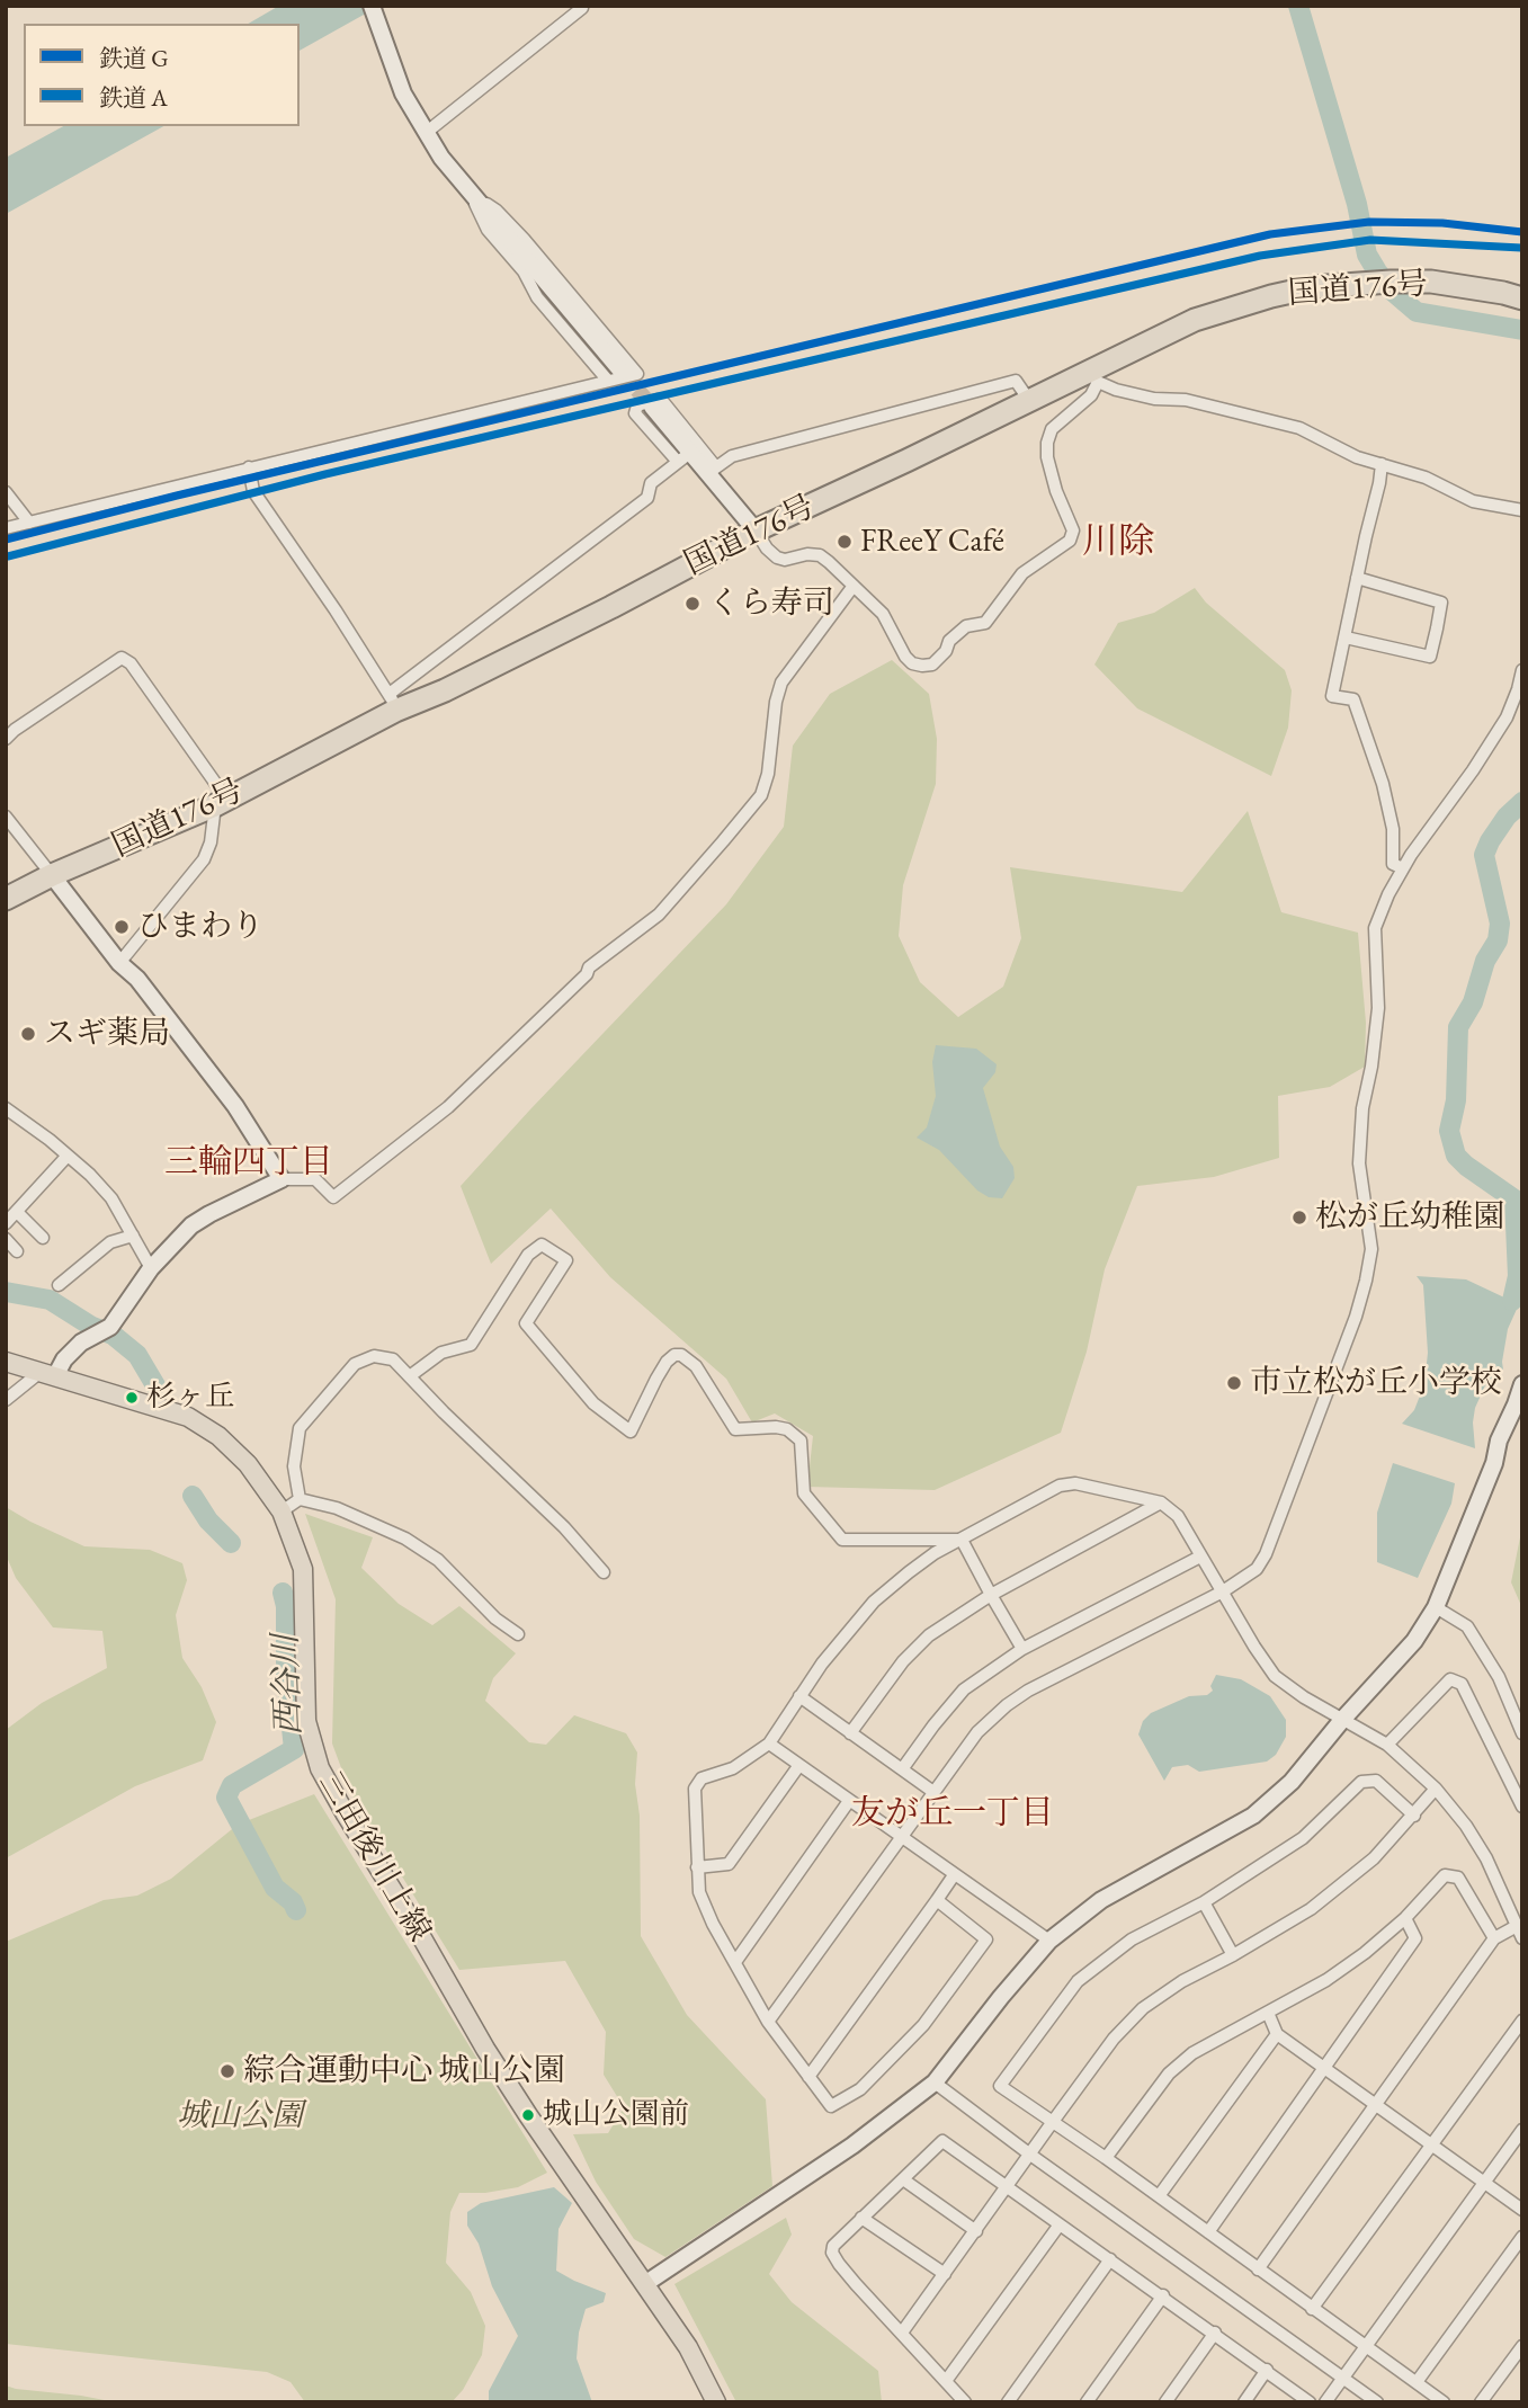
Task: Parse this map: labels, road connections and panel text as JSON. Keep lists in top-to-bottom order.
{
  "streets": {
    "highway": ["国道176号"],
    "main road": ["三田後川上線"]
  },
  "districts": ["川除", "三輪四丁目", "友が丘一丁目"],
  "water": ["西谷川"],
  "parks": ["城山公園"],
  "places": [
    "FReeY Café",
    "くら寿司",
    "ひまわり",
    "スギ薬局",
    "松が丘幼稚園",
    "市立松が丘小学校",
    "杉ヶ丘",
    "綜合運動中心 城山公園",
    "城山公園前"
  ],
  "lines": ["rail line G", "rail line A"],
  "legend": ["鉄道 G", "鉄道 A"]
}
